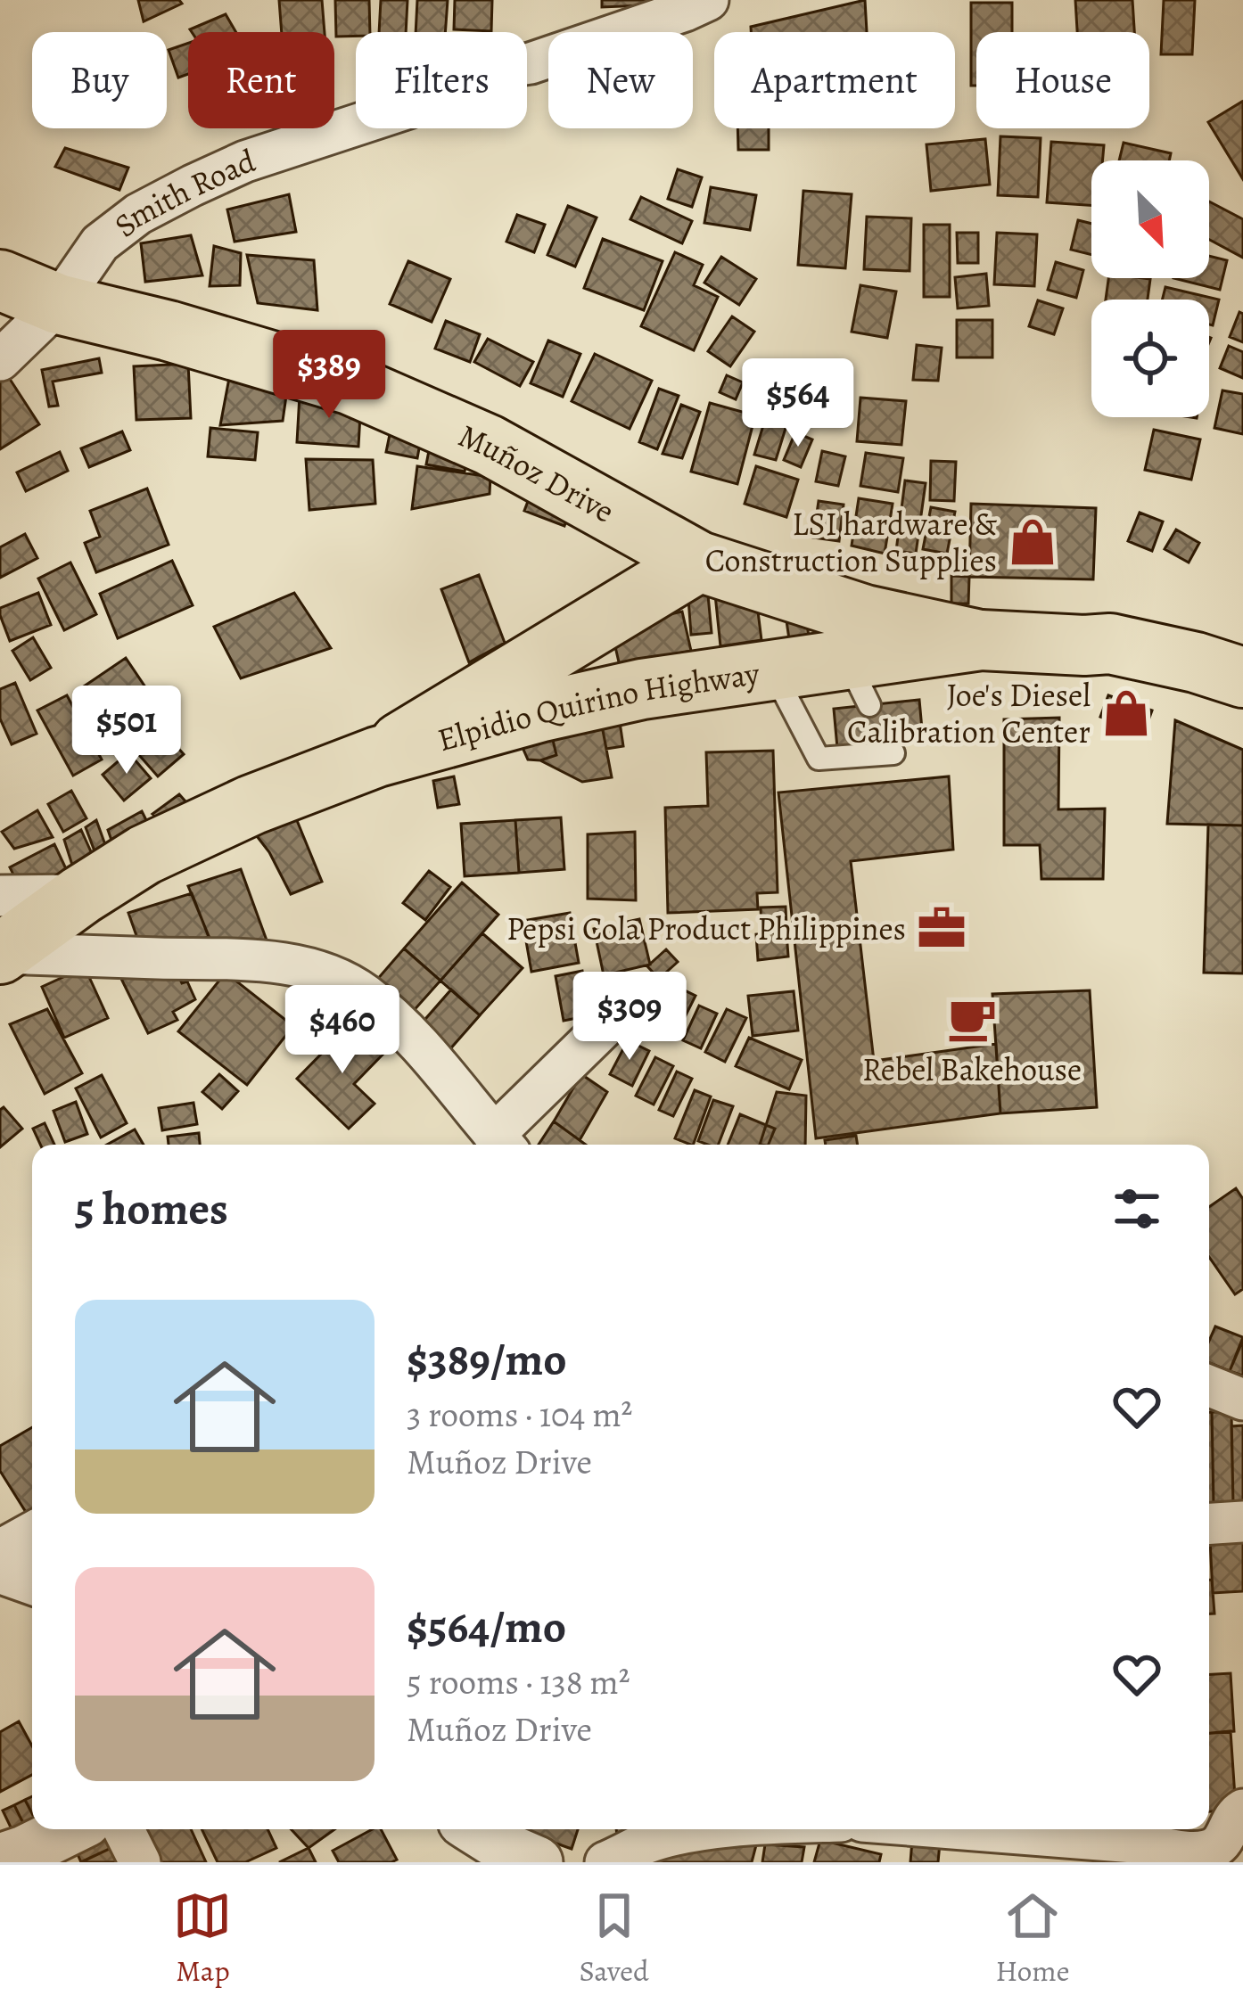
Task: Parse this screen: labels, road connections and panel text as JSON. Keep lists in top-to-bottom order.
{
  "streets": {
    "main road": ["Muñoz Drive", "Elpidio Quirino Highway"],
    "street": ["Smith Road"]
  },
  "crossings": [
    ["Smith Road", "Muñoz Drive"],
    ["Muñoz Drive", "Elpidio Quirino Highway"]
  ],
  "places": {
    "shop": ["LSI hardware & Construction Supplies", "Joe's Diesel Calibration Center"],
    "office": ["Pepsi Cola Product Philippines"],
    "cafe": ["Rebel Bakehouse"]
  },
  "north": "bottom right",
  "page": {
    "chip": [
      "Buy",
      "Rent",
      "Filters",
      "New",
      "Apartment",
      "House"
    ],
    "price": [
      "$389",
      "$564",
      "$501",
      "$309",
      "$460"
    ],
    "heading": "5 homes",
    "list": [
      {
        "name": "$389/mo",
        "note": "3 rooms · 104 m² · Muñoz Drive"
      },
      {
        "name": "$564/mo",
        "note": "5 rooms · 138 m² · Muñoz Drive"
      }
    ],
    "tabs": ["Map", "Saved", "Home"]
  }
}
